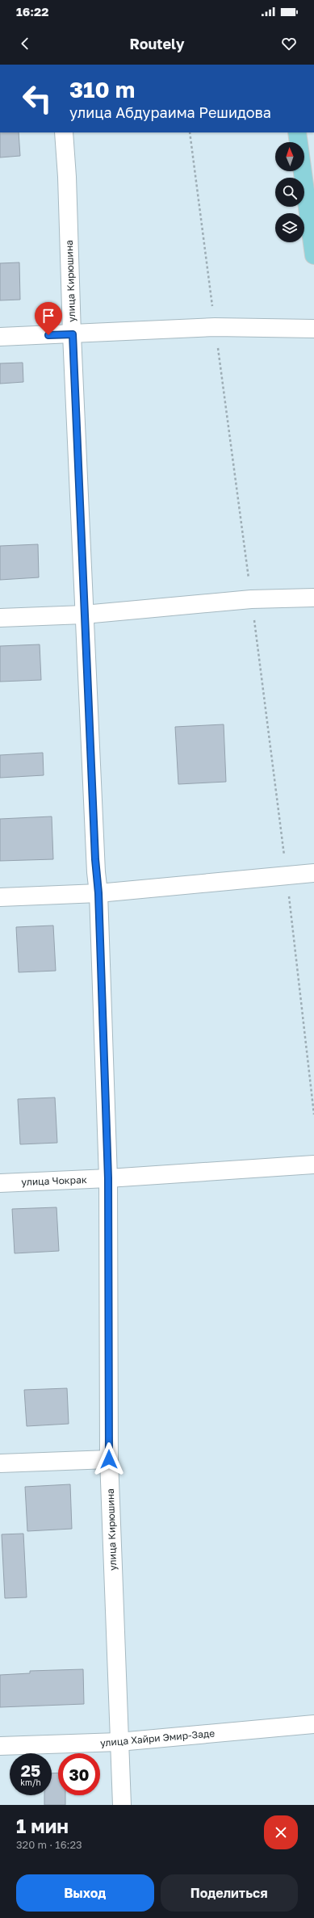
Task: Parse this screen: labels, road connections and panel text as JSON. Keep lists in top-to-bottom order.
{
  "streets": {
    "street": ["улица Кирюшина", "улица Чокрак", "улица Хайри Эмир-Заде"]
  },
  "crossings": [
    ["улица Кирюшина", "улица Чокрак"],
    ["улица Кирюшина", "улица Хайри Эмир-Заде"]
  ],
  "north": "top",
  "page": {
    "status": "16:22",
    "header": "Routely",
    "turn": ["310 m", "улица Абдураима Решидова"],
    "speed": "25 km/h",
    "limit": "30",
    "heading": ["1 мин", "320 m · 16:23"],
    "buttons": ["Выход", "Поделиться"]
  }
}
